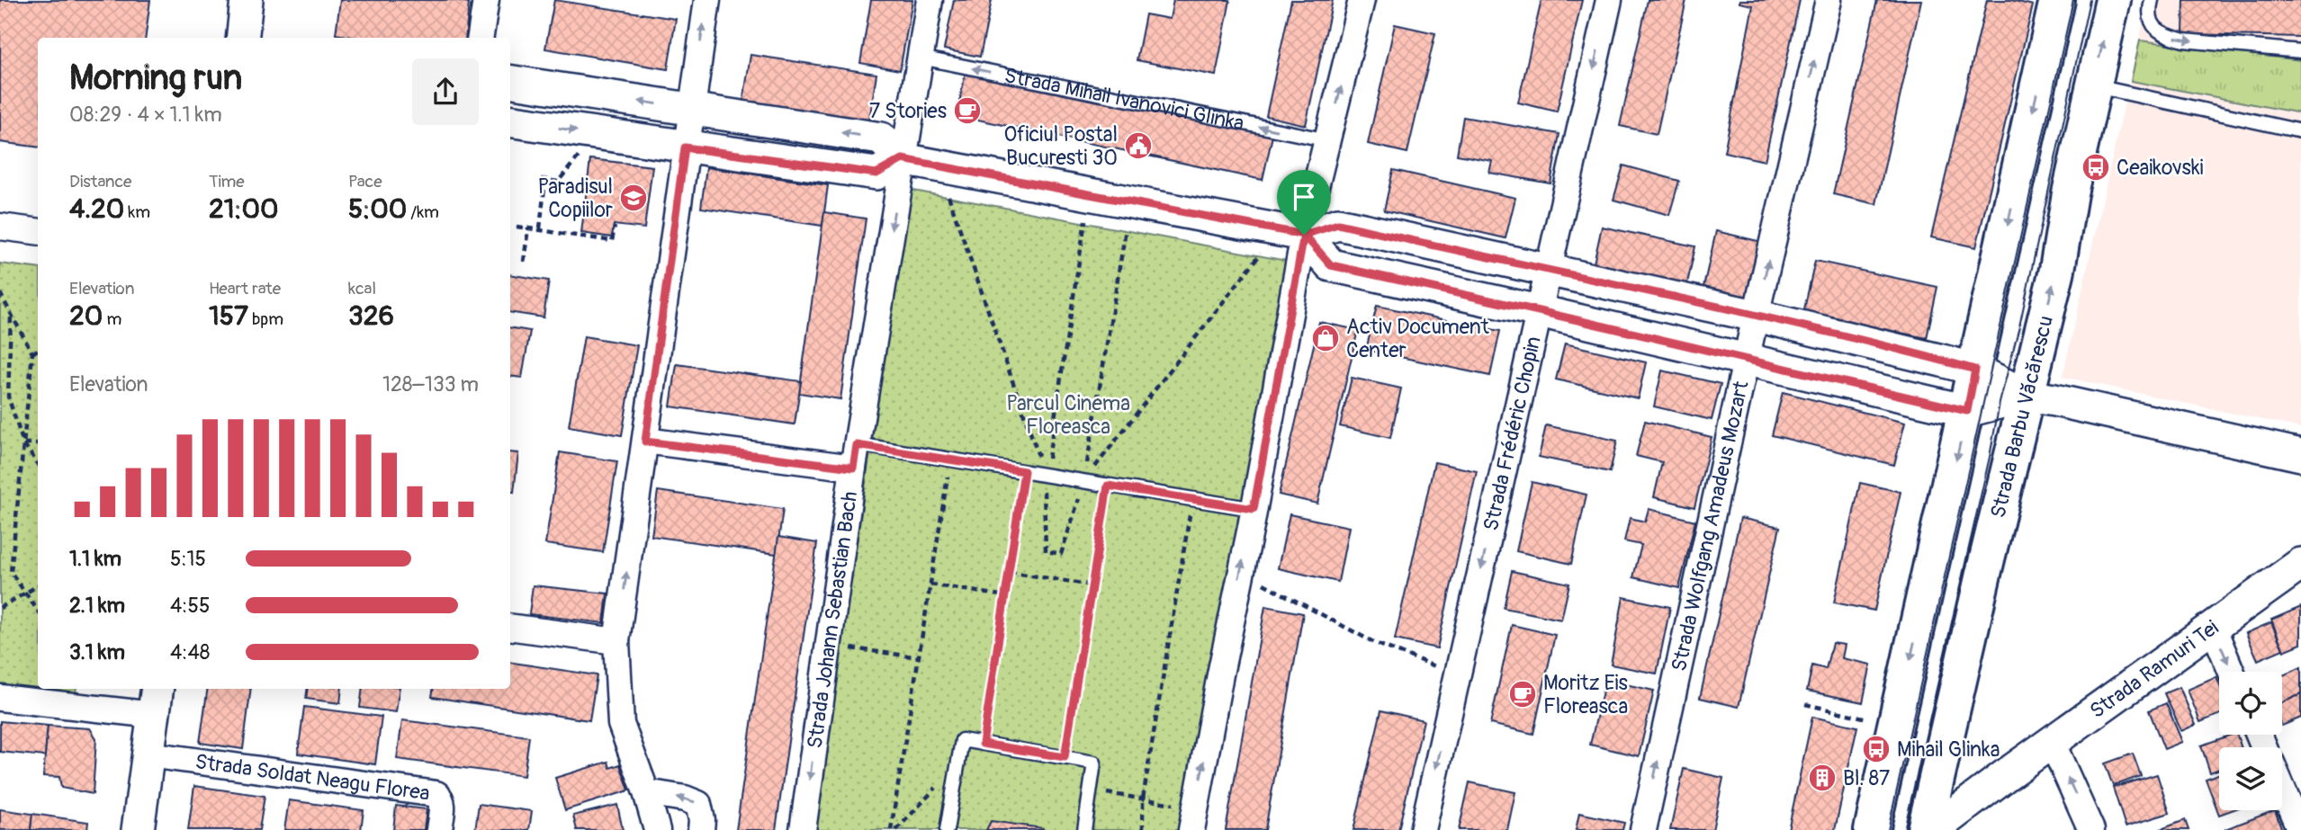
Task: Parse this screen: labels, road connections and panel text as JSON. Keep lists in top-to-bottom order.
{
  "streets": {
    "main road": ["Strada Barbu Văcărescu"],
    "street": [
      "Strada Frédéric Chopin",
      "Strada Wolfgang Amadeus Mozart",
      "Strada Johann Sebastian Bach",
      "Strada Ramuri Tei",
      "Strada Soldat Neagu Florea"
    ],
    "lane": ["Strada Mihail Ivanovici Glinka"]
  },
  "crossings": [
    ["Strada Mihail Ivanovici Glinka", "Strada Johann Sebastian Bach"],
    ["Strada Barbu Văcărescu", "Strada Ramuri Tei"]
  ],
  "one_way": ["Strada Mihail Ivanovici Glinka", "Strada Frédéric Chopin", "Strada Wolfgang Amadeus Mozart"],
  "parks": ["Parcul Cinema Floreasca"],
  "places": {
    "cafe": ["7 Stories", "Moritz Eis Floreasca"],
    "public building": ["Oficiul Postal Bucuresti 30"],
    "bus stop": ["Ceaikovski", "Mihail Glinka"],
    "school or university": ["Paradisul Copiilor"],
    "shop": ["Activ Document Center"],
    "building": ["Bl. 87"]
  },
  "page": {
    "heading": ["Morning run", "08:29 · 4 × 1.1 km"],
    "stats": [
      ["Distance", "4.20 km"],
      ["Time", "21:00"],
      ["Pace", "5:00 /km"],
      ["Elevation", "20 m"],
      ["Heart rate", "157 bpm"],
      ["kcal", "326"]
    ],
    "chart": ["Elevation", "128–133 m"],
    "list": [
      {
        "name": "1.1 km",
        "note": "5:15"
      },
      {
        "name": "2.1 km",
        "note": "4:55"
      },
      {
        "name": "3.1 km",
        "note": "4:48"
      }
    ]
  }
}
